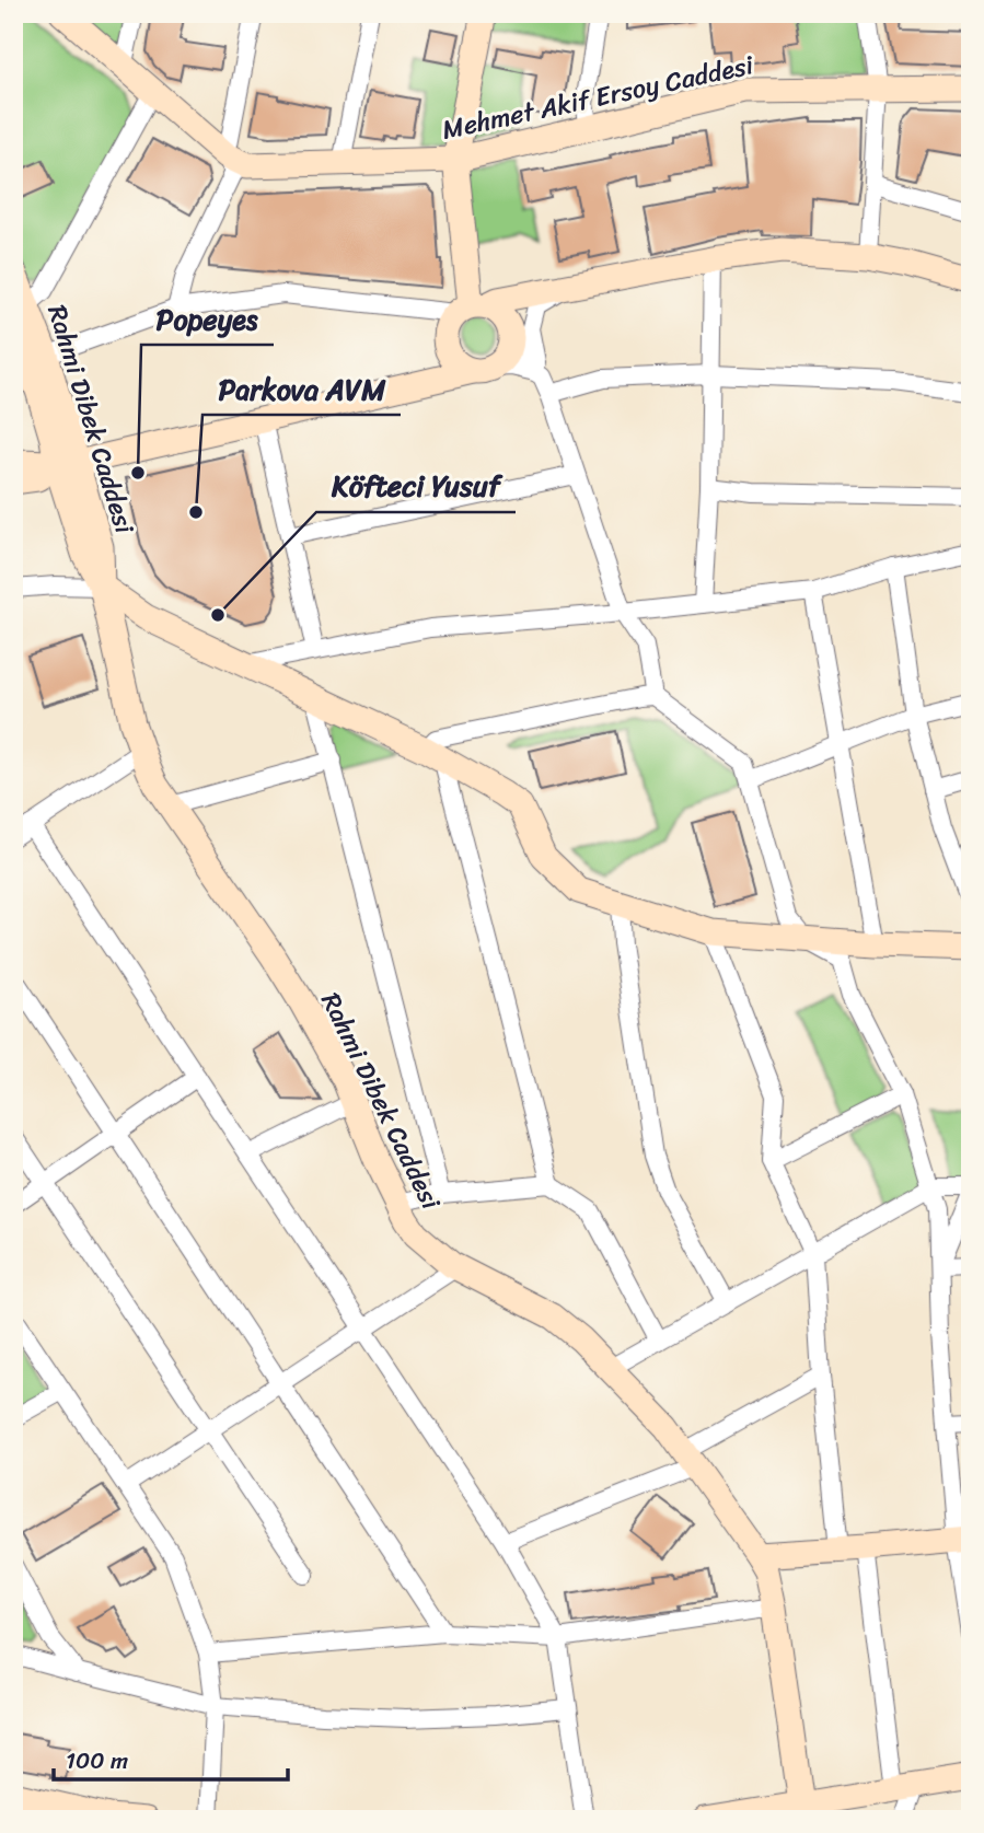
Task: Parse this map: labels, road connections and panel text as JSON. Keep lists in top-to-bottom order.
{
  "streets": {
    "street": ["Mehmet Akif Ersoy Caddesi", "Rahmi Dibek Caddesi"]
  },
  "places": ["Popeyes", "Parkova AVM", "Köfteci Yusuf"],
  "scale_bar": "100 m"
}
